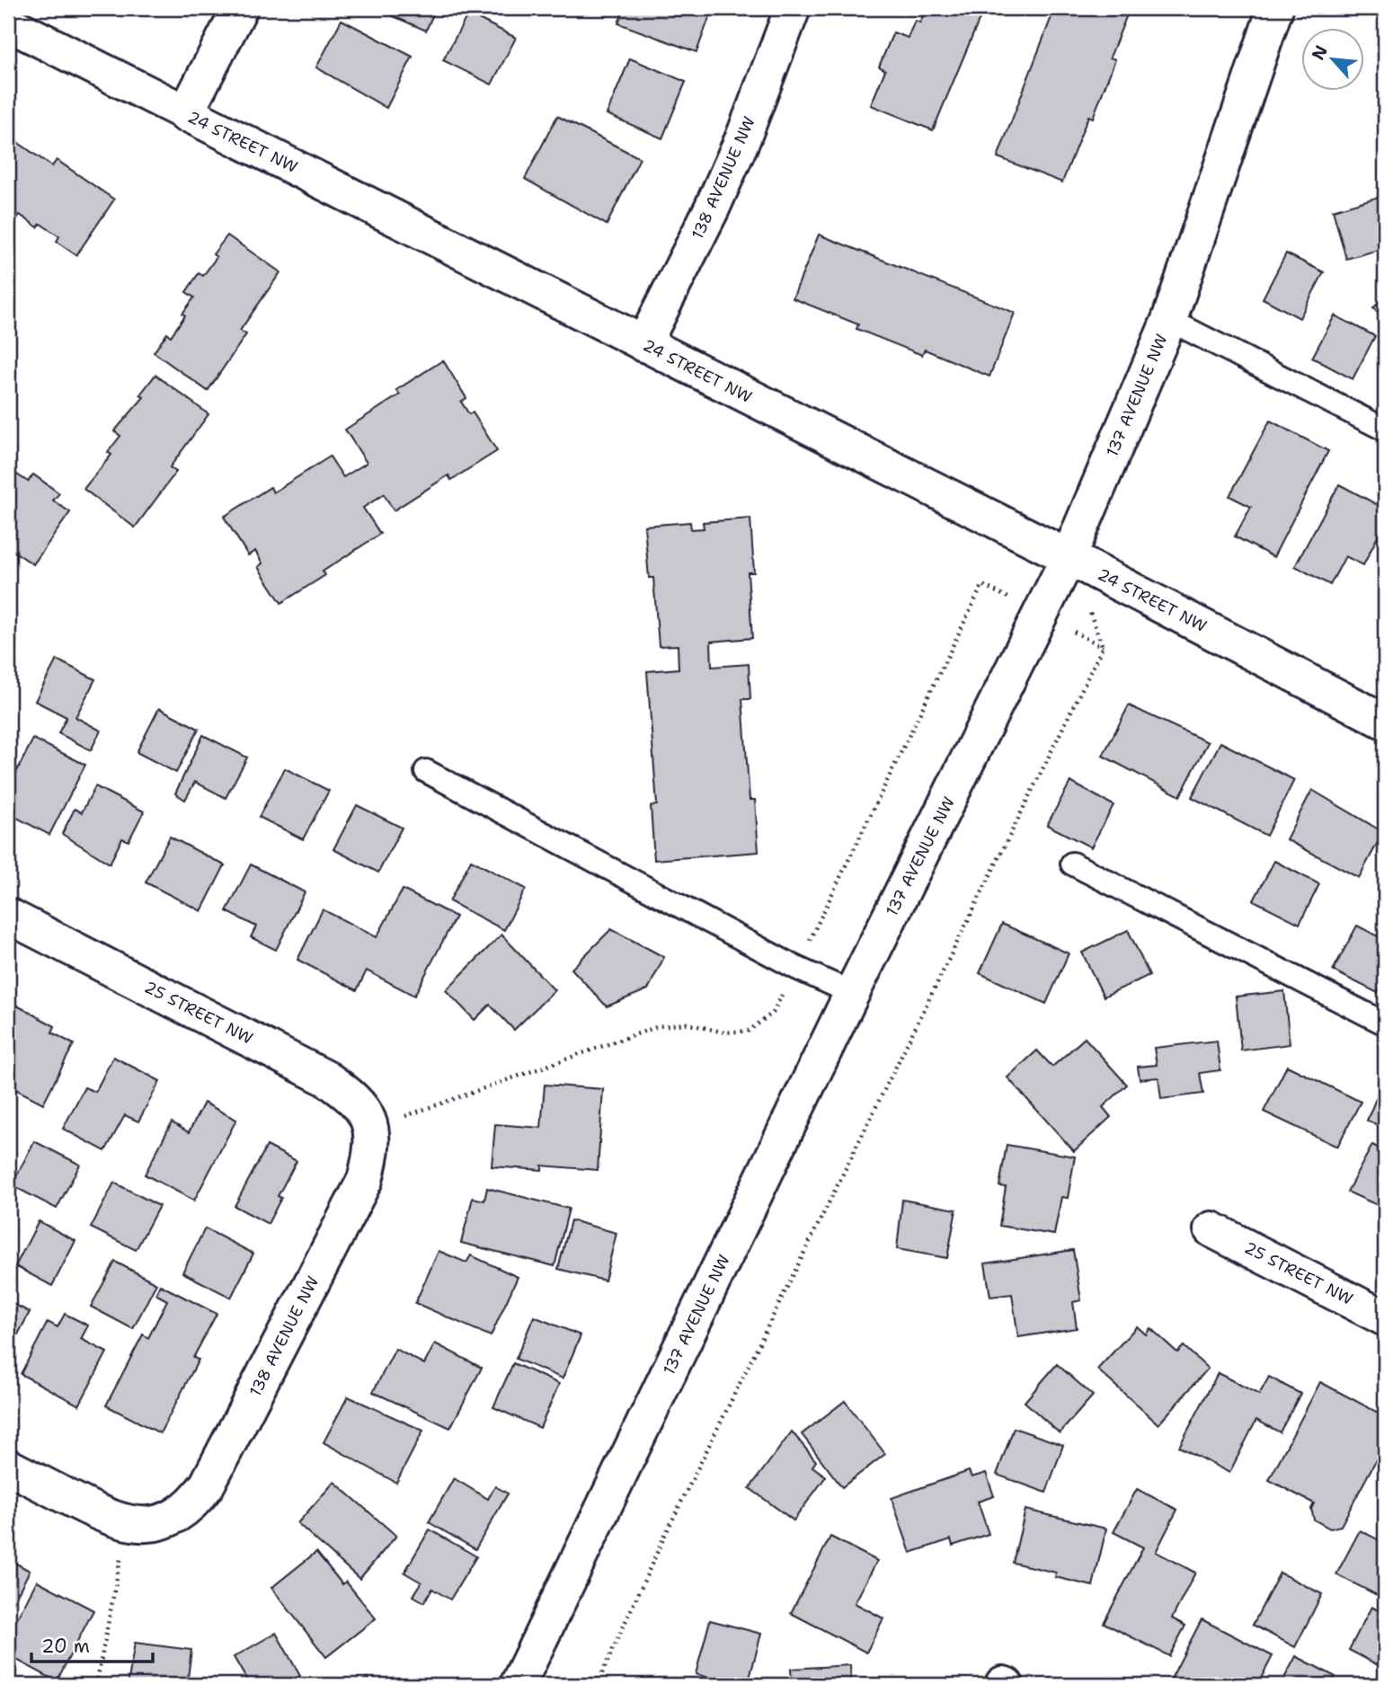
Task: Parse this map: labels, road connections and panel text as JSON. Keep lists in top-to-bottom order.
{
  "streets": {
    "street": [
      "24 STREET NW",
      "138 AVENUE NW",
      "137 AVENUE NW",
      "25 STREET NW"
    ]
  },
  "crossings": [
    ["24 STREET NW", "138 AVENUE NW"],
    ["24 STREET NW", "137 AVENUE NW"],
    ["138 AVENUE NW", "25 STREET NW"]
  ],
  "scale_bar": "20 m",
  "north": "top left"
}
